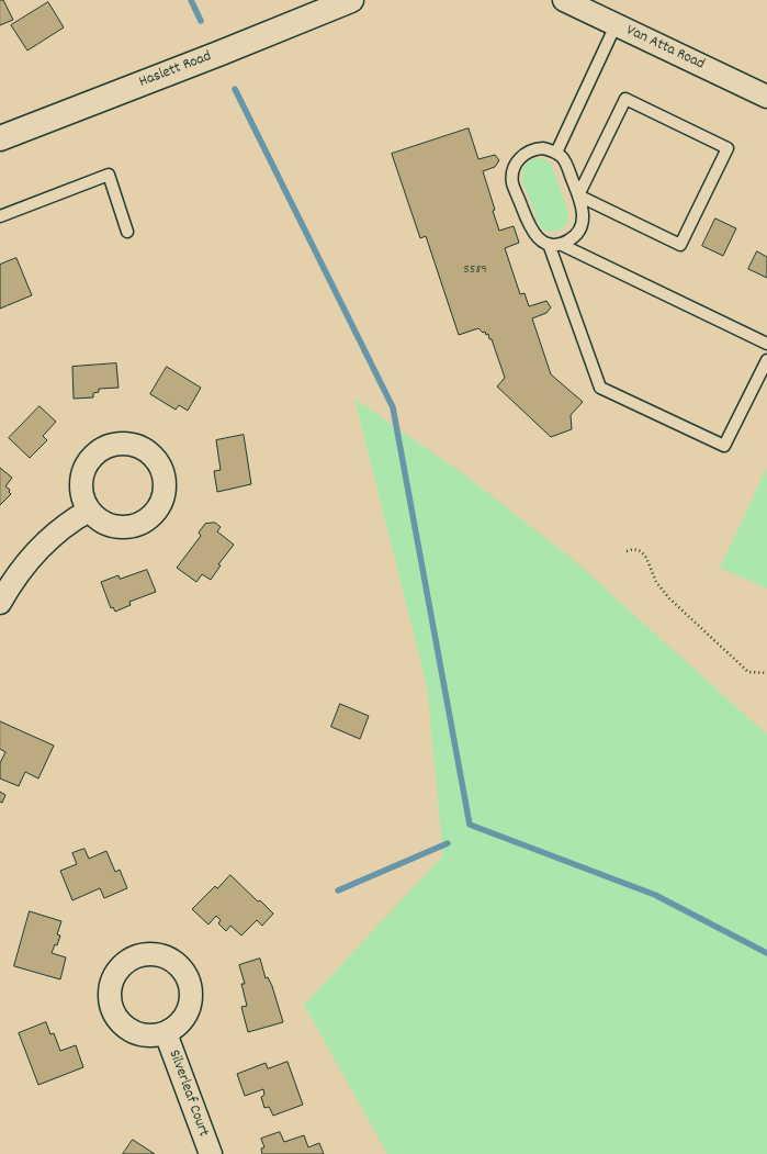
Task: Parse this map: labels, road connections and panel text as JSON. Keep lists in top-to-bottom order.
{
  "streets": {
    "street": ["Van Atta Road", "Haslett Road", "Silverleaf Court"]
  },
  "house_numbers": ["5589"]
}
